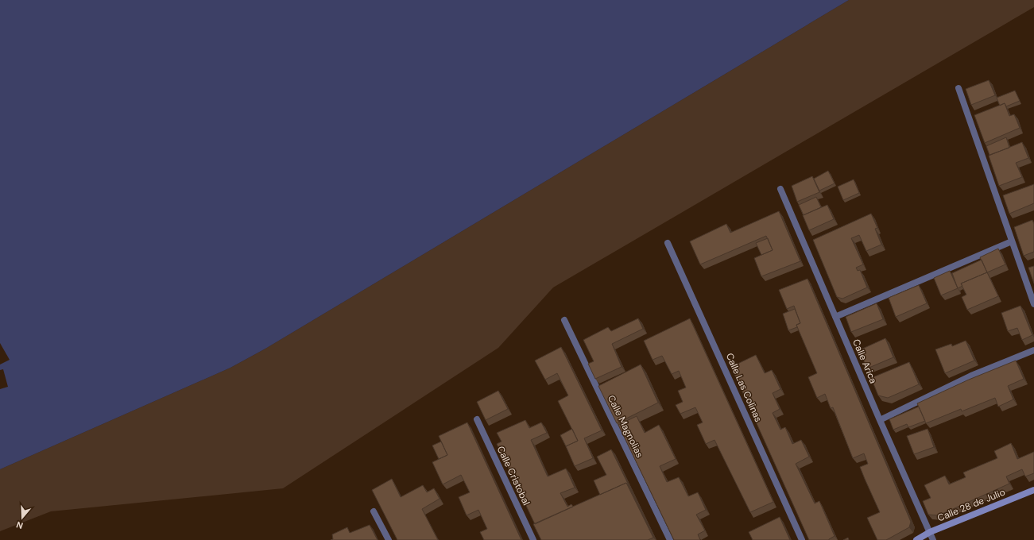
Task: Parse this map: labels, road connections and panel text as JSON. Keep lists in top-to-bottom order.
{
  "streets": {
    "street": [
      "Calle Arica",
      "Calle Las Colinas",
      "Calle Magnolias",
      "Calle Cristobal",
      "Calle 28 de Julio"
    ]
  },
  "crossings": [
    ["Calle Arica", "Calle 28 de Julio"]
  ],
  "north": "bottom"
}
